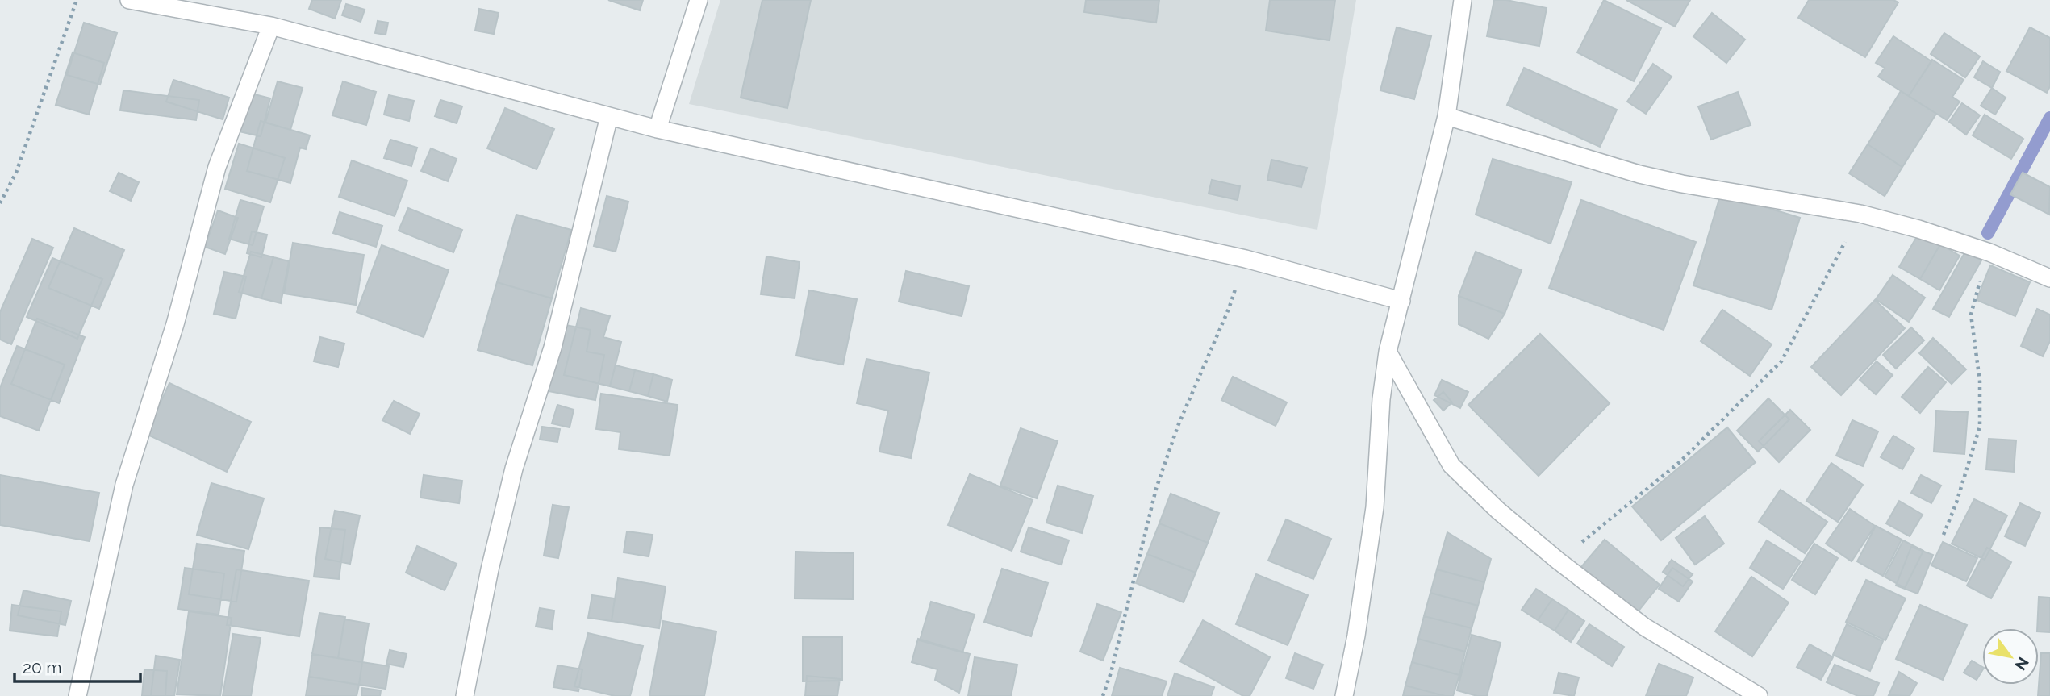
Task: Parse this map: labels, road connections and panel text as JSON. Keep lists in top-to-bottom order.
{
  "scale_bar": "20 m",
  "north": "bottom right"
}
